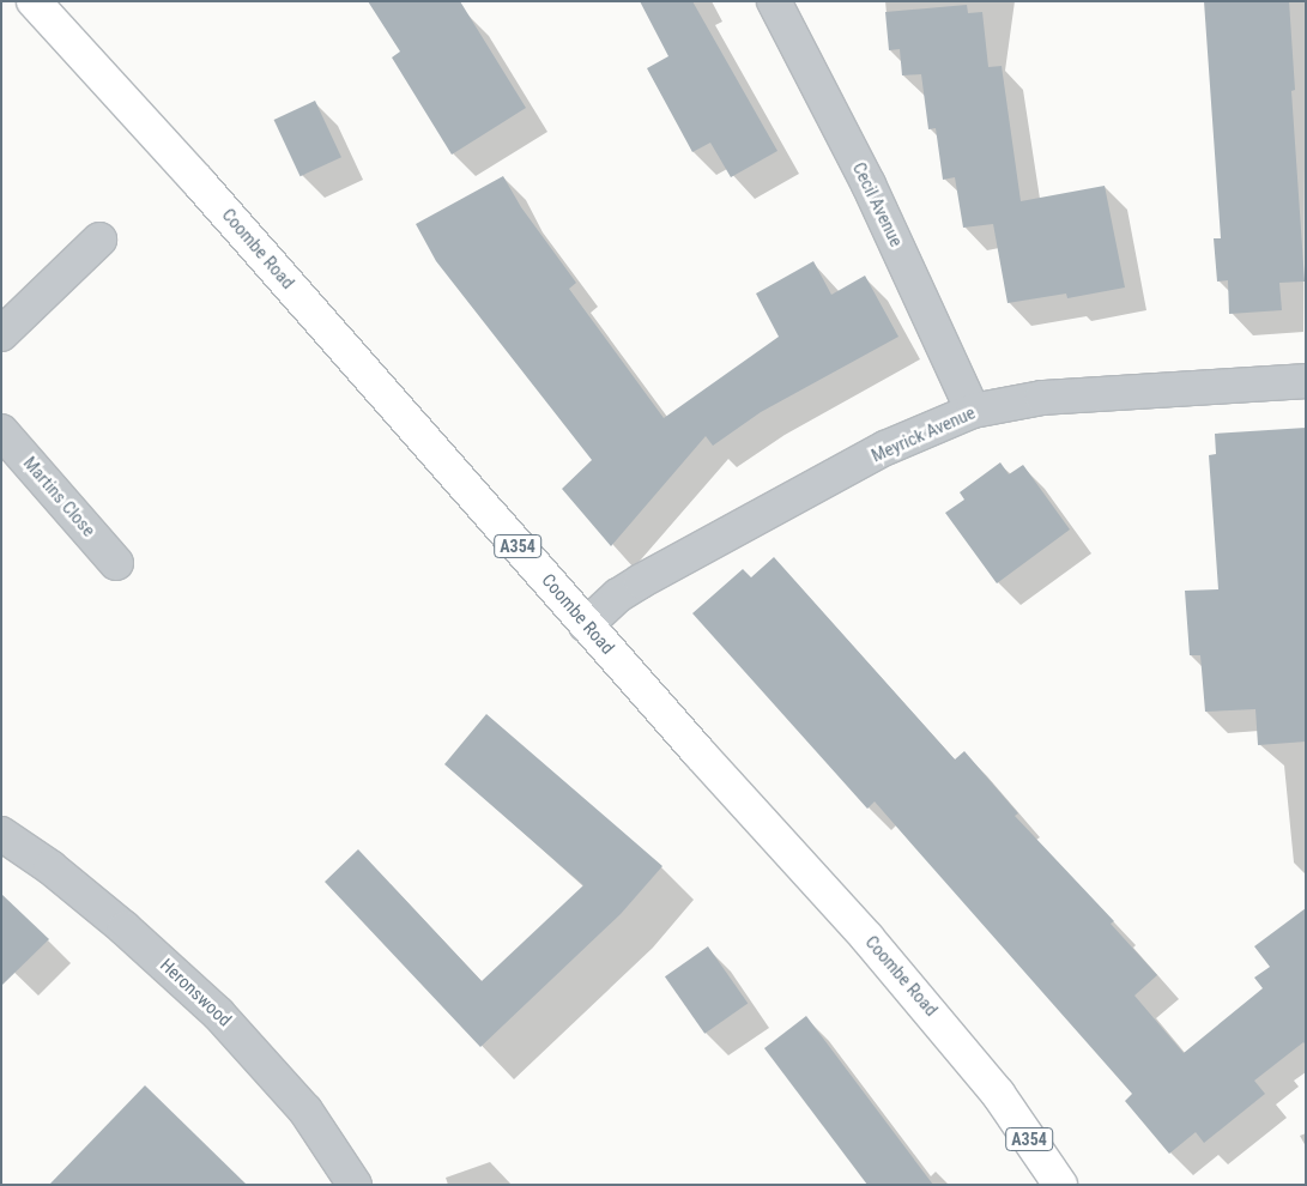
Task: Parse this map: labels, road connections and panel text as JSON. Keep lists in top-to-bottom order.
{
  "streets": {
    "highway": ["Coombe Road", "A354"],
    "street": [
      "Cecil Avenue",
      "Meyrick Avenue",
      "Martins Close",
      "Heronswood"
    ]
  },
  "crossings": [
    ["Cecil Avenue", "Meyrick Avenue"],
    ["Coombe Road", "Meyrick Avenue"]
  ]
}
